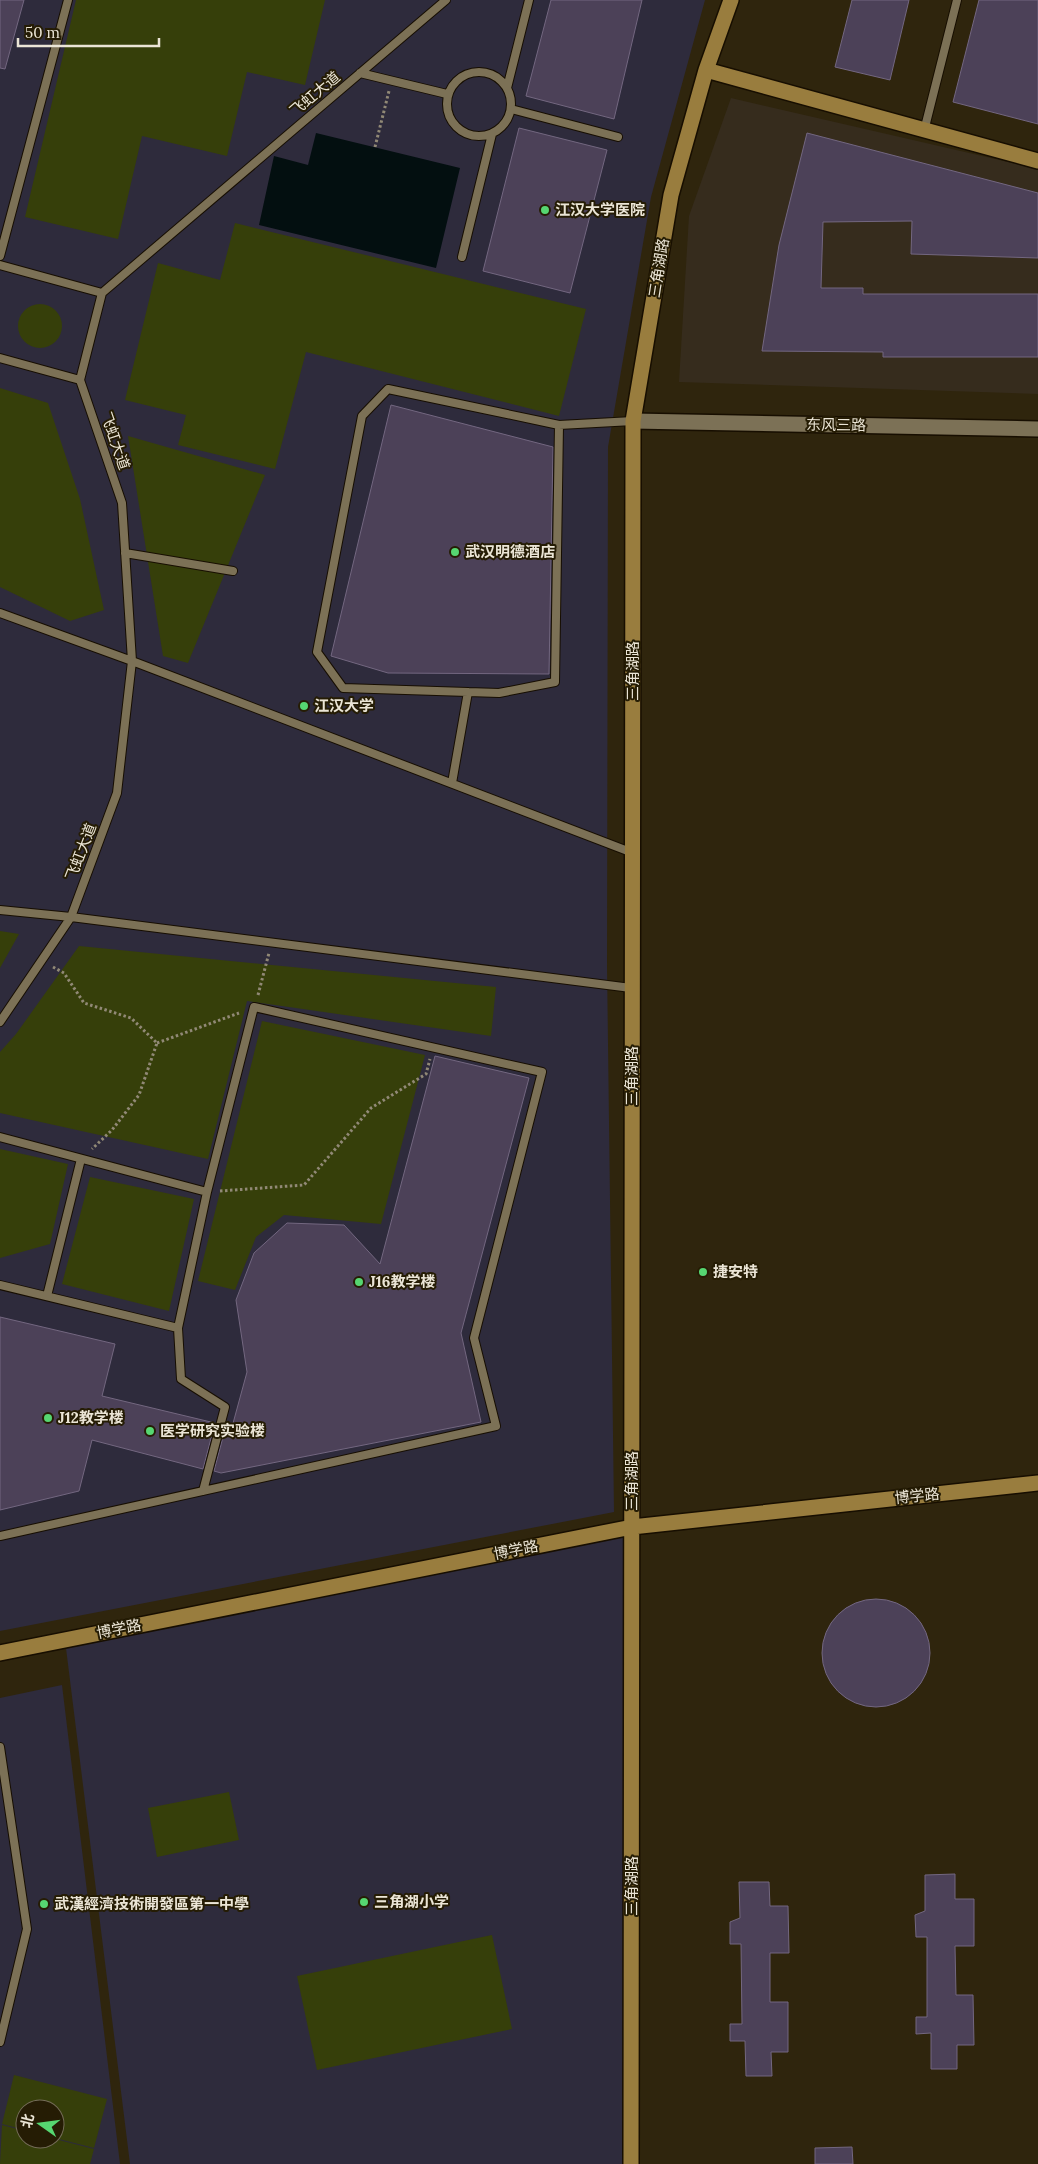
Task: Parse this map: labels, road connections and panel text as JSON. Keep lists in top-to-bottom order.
{
  "streets": {
    "street": ["三角湖路", "东风三路", "博学路"],
    "lane": ["飞虹大道"]
  },
  "crossings": [
    ["三角湖路", "东风三路"],
    ["三角湖路", "博学路"]
  ],
  "places": [
    "江汉大学医院",
    "武汉明德酒店",
    "江汉大学",
    "捷安特",
    "J16教学楼",
    "J12教学楼",
    "医学研究实验楼",
    "三角湖小学",
    "武漢經濟技術開發區第一中學"
  ],
  "scale_bar": "50 m",
  "north": "left"
}
